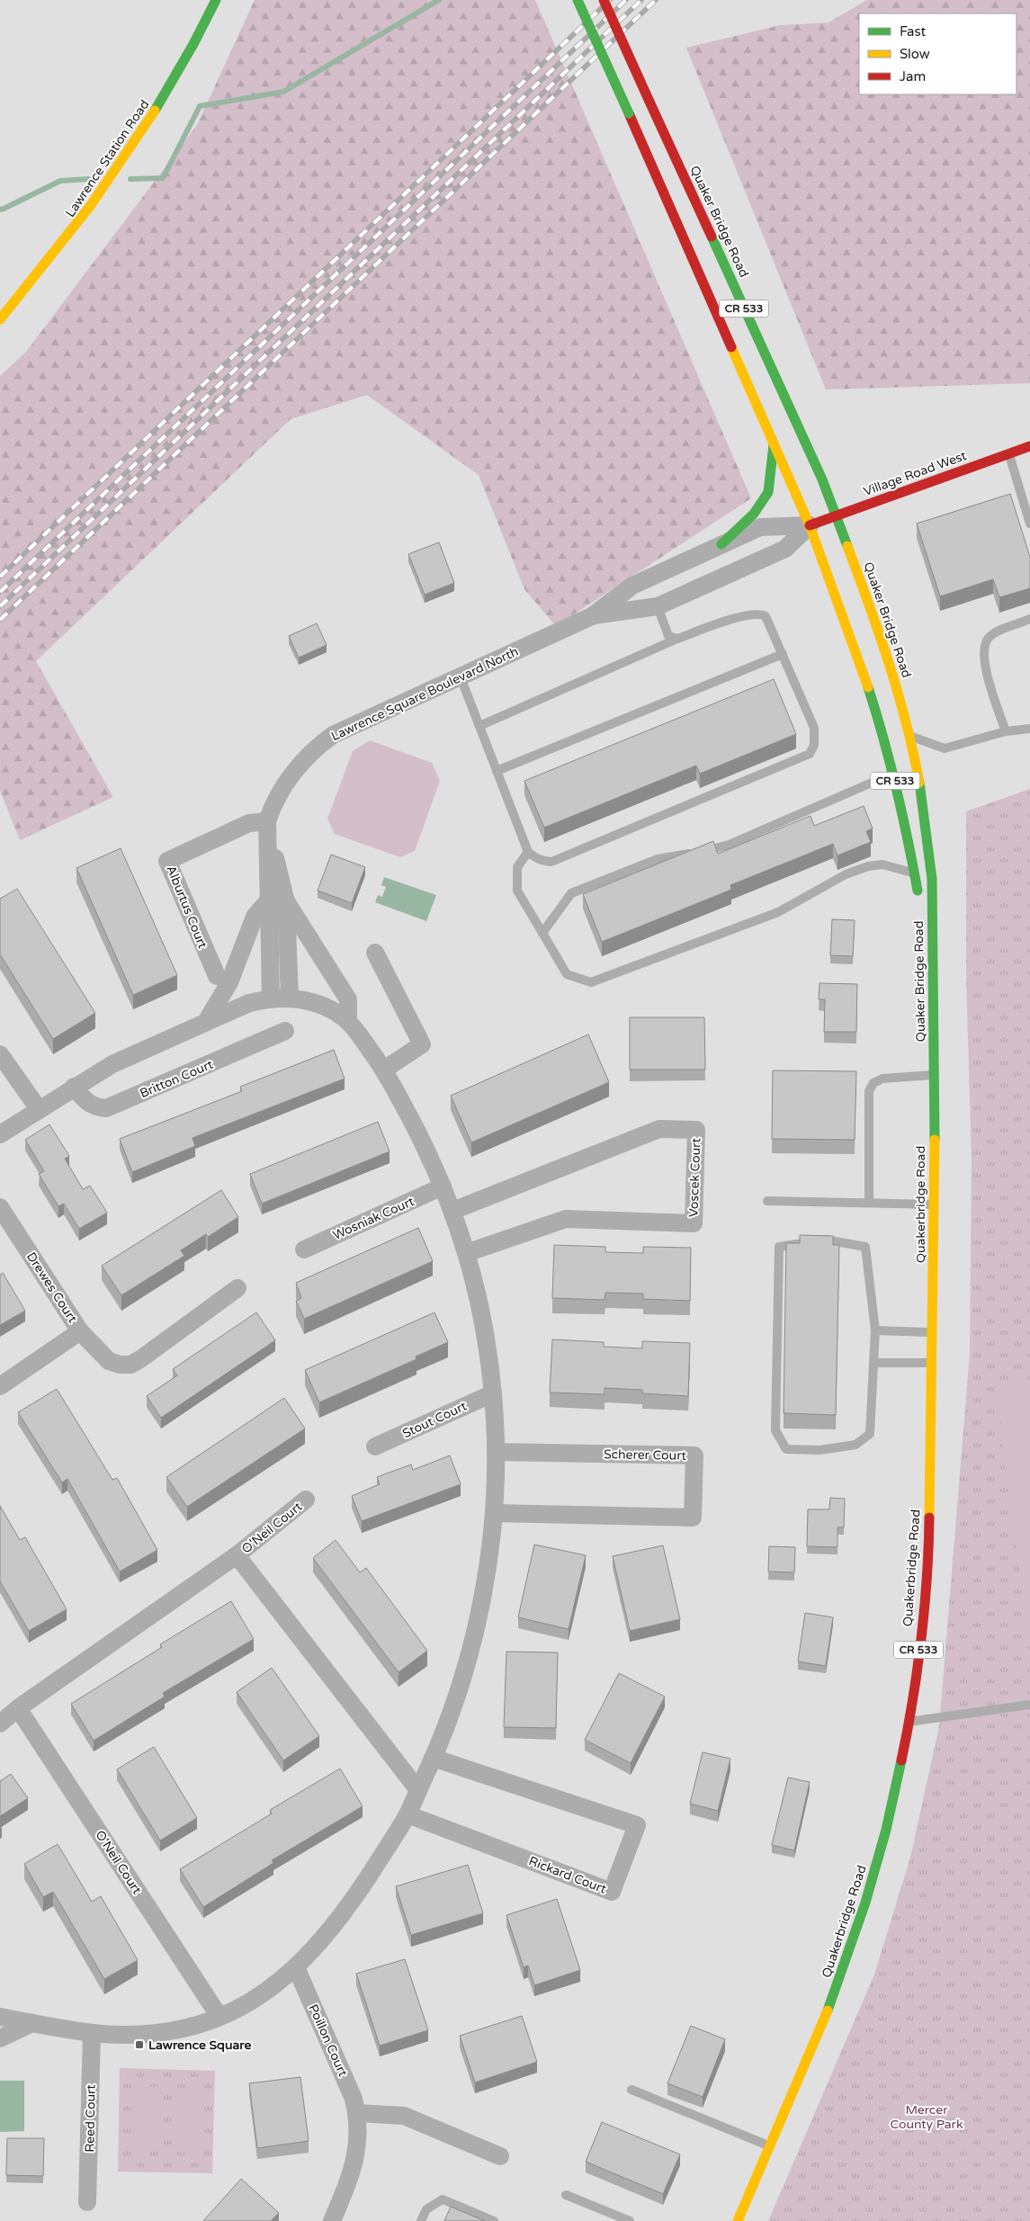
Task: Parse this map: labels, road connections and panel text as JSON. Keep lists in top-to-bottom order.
{
  "streets": {
    "main road": [
      "Lawrence Station Road",
      "Quaker Bridge Road",
      "CR 533",
      "Village Road West",
      "Quakerbridge Road"
    ],
    "street": [
      "Lawrence Square Boulevard North",
      "Alburtus Court",
      "Britton Court",
      "Voscek Court",
      "Wosniak Court",
      "Drewes Court",
      "Stout Court",
      "Scherer Court",
      "O'Neil Court",
      "Rickard Court",
      "Poillon Court",
      "Reed Court"
    ]
  },
  "crossings": [
    ["Quaker Bridge Road", "Village Road West"],
    ["Quaker Bridge Road", "Lawrence Square Boulevard North"],
    ["Quaker Bridge Road", "Quakerbridge Road"],
    ["Village Road West", "Lawrence Square Boulevard North"],
    ["Lawrence Square Boulevard North", "Alburtus Court"]
  ],
  "parks": ["Mercer County Park"],
  "places": {
    "transit": ["Lawrence Square"]
  },
  "legend": ["Fast", "Slow", "Jam"]
}
